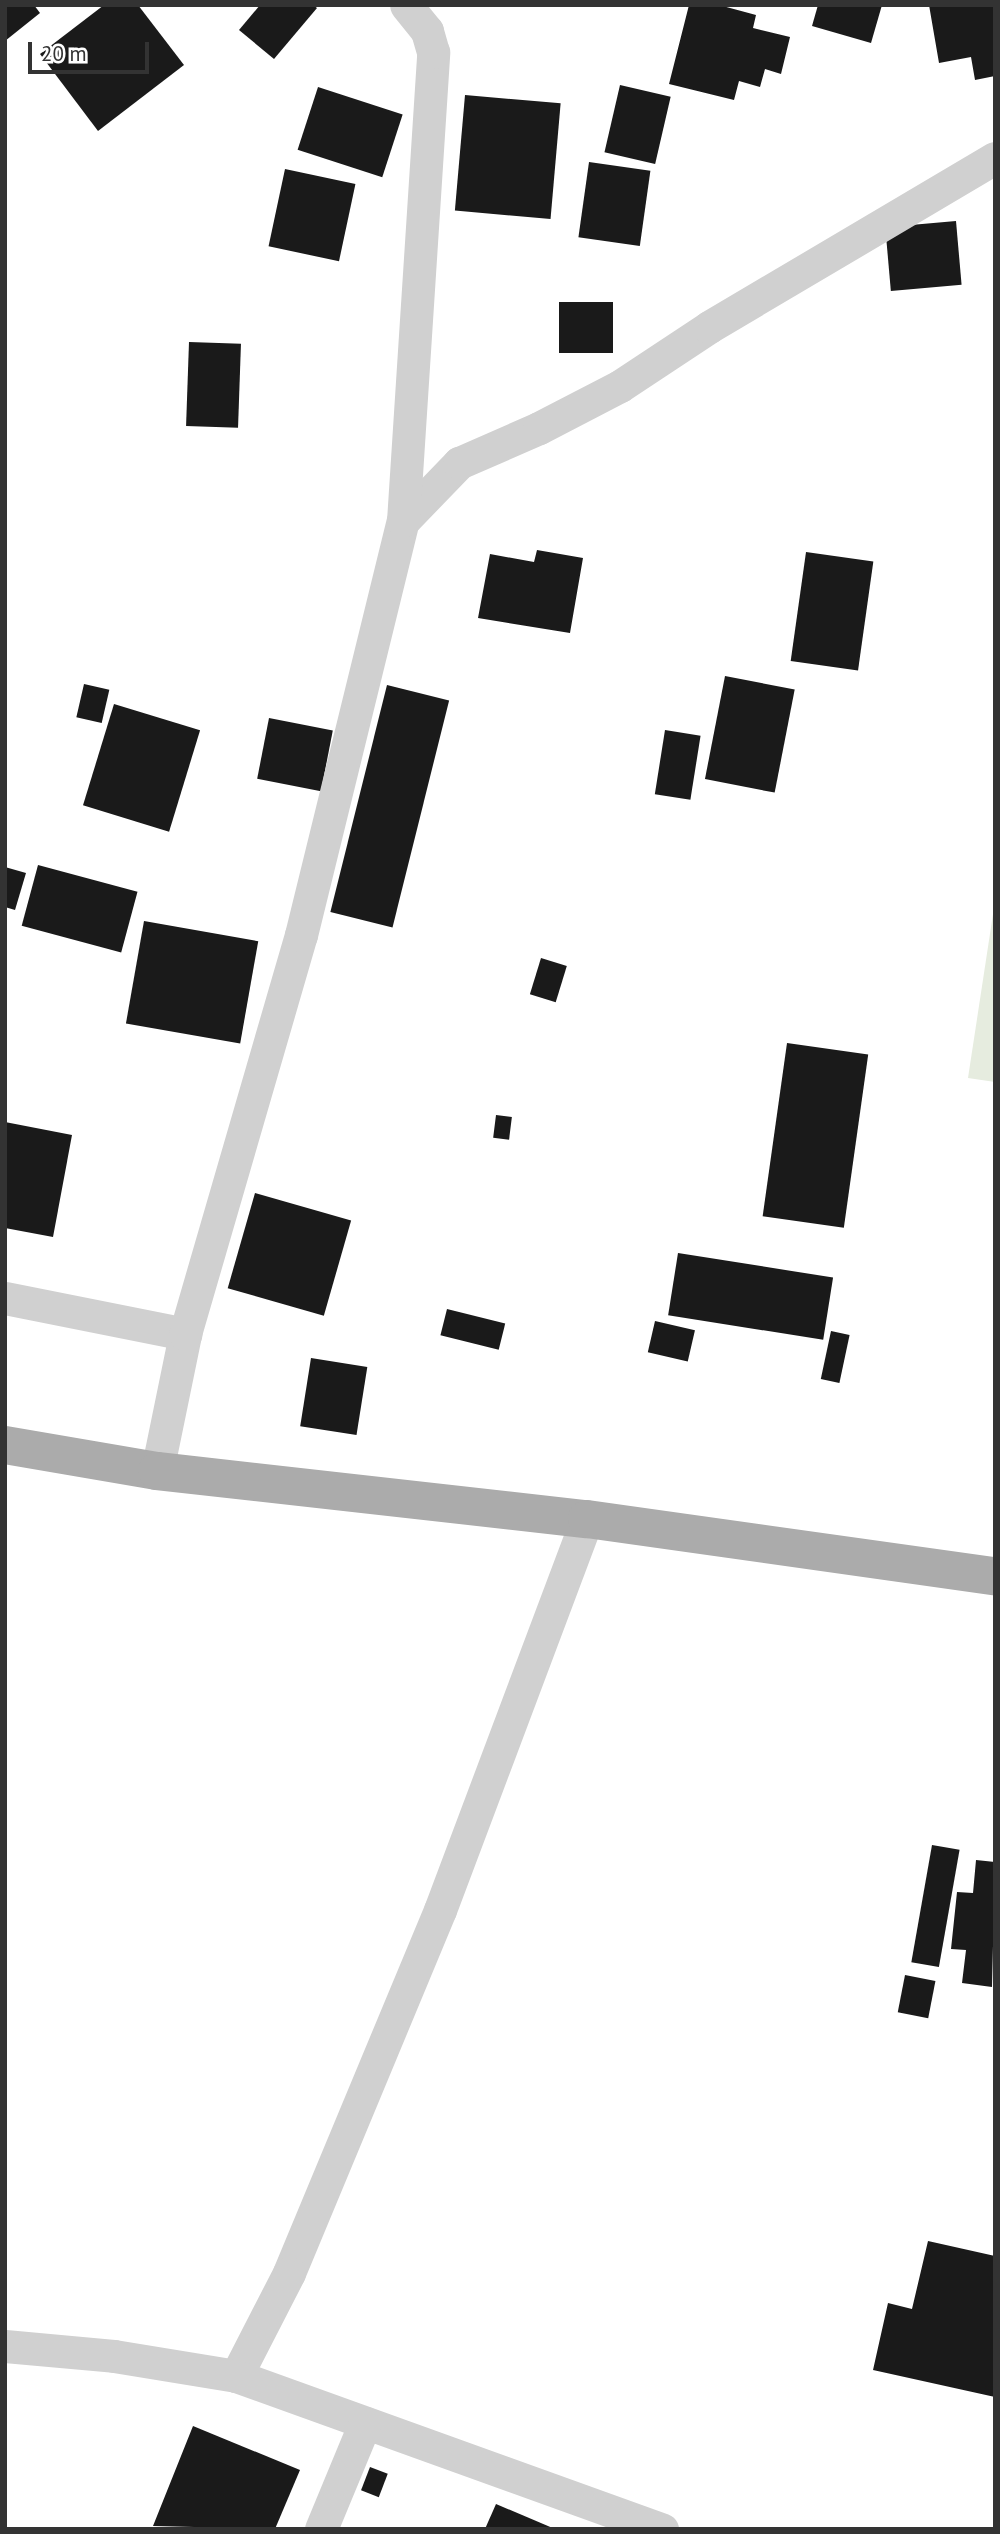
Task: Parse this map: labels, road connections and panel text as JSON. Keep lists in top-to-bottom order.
{
  "scale_bar": "20 m"
}
